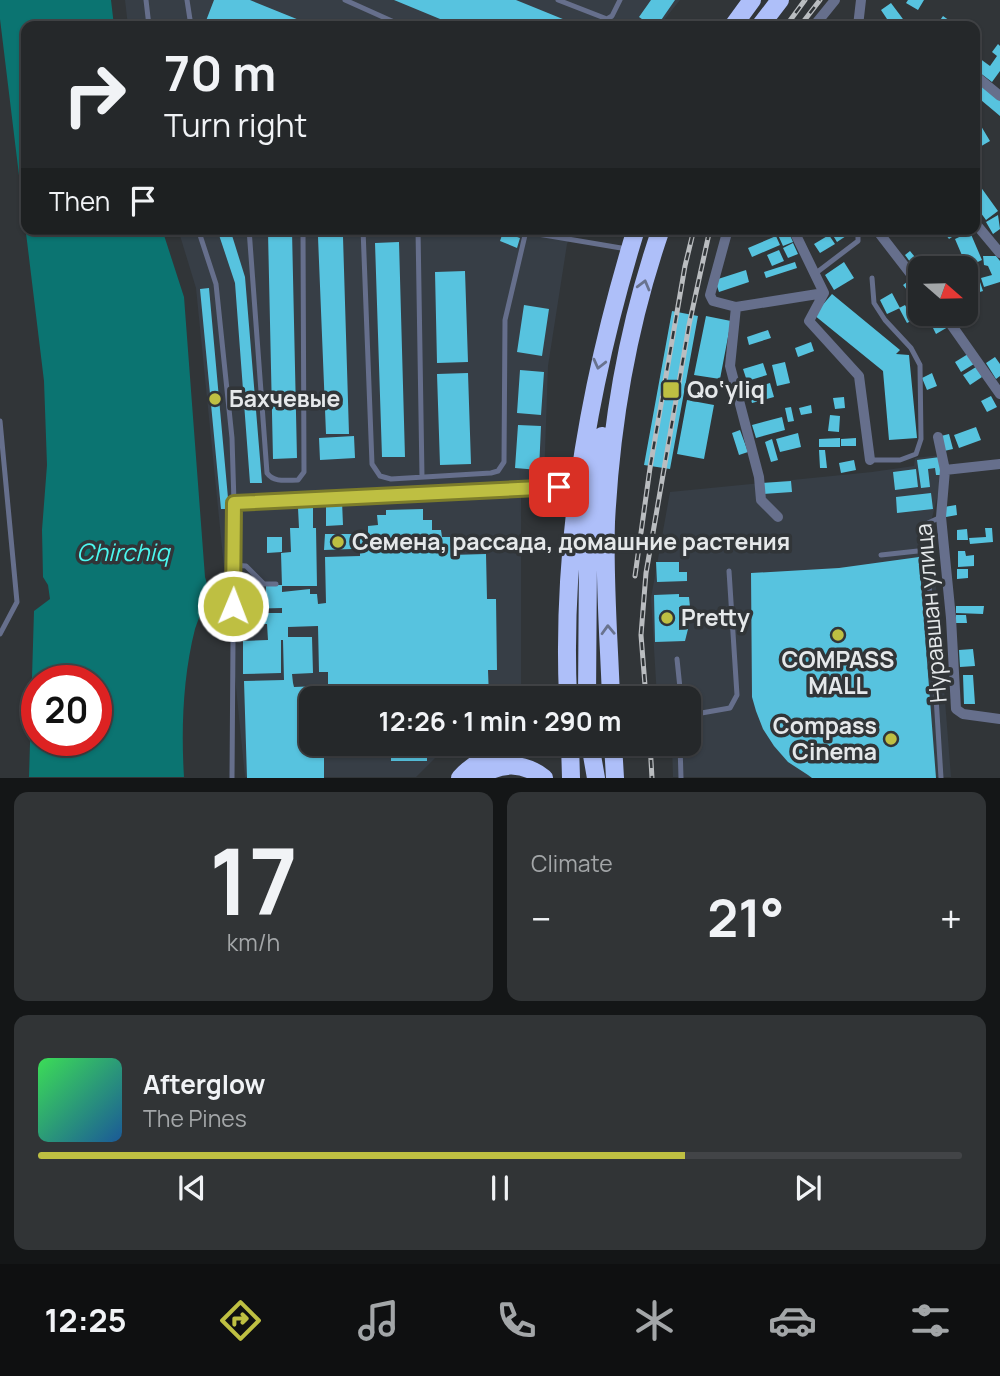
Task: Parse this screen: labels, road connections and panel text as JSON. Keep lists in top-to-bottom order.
{
  "streets": {
    "street": ["Нуравшан улица"]
  },
  "water": ["Chirchiq"],
  "places": {
    "transit": ["Qo‘yliq"],
    "other": [
      "Бахчевые",
      "Семена, рассада, домашние растения",
      "Pretty",
      "COMPASS MALL",
      "Compass Cinema"
    ]
  },
  "north": "right",
  "page": {
    "turn": ["70 m", "Turn right"],
    "then": "Then",
    "limit": "20",
    "trip": "12:26 · 1 min · 290 m",
    "tile": [
      ["17", "km/h"],
      "Climate"
    ],
    "heat": ["−", "21°", "+"],
    "song": ["Afterglow", "The Pines"],
    "tabs": "12:25"
  }
}
